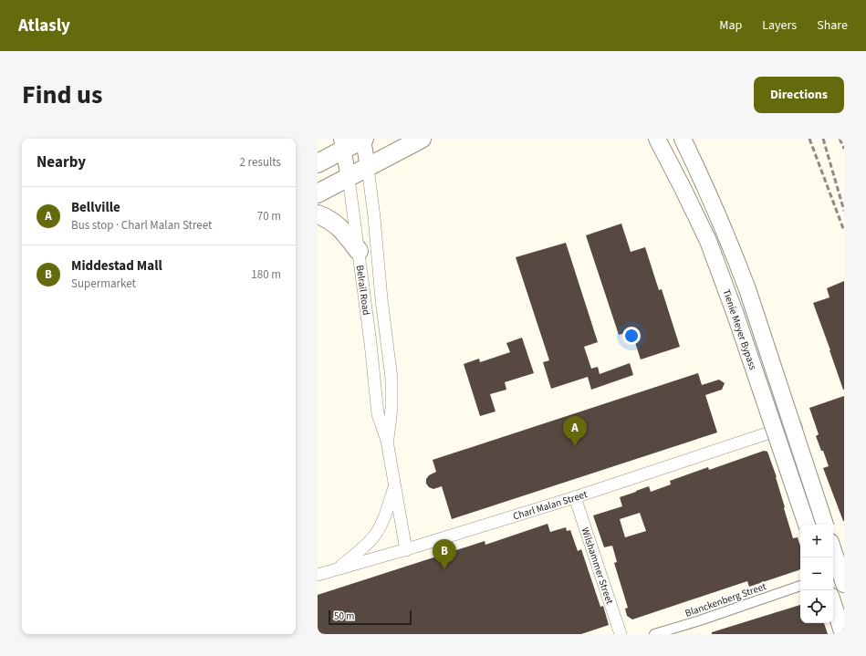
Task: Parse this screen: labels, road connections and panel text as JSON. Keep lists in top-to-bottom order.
{
  "streets": {
    "main road": ["Tienie Meyer Bypass"],
    "street": [
      "Belrail Road",
      "Charl Malan Street",
      "Wilshammer Street",
      "Blanckenberg Street"
    ]
  },
  "crossings": [
    ["Belrail Road", "Charl Malan Street"],
    ["Charl Malan Street", "Wilshammer Street"]
  ],
  "scale_bar": "50 m",
  "page": {
    "header": "Atlasly",
    "nav": ["Map", "Layers", "Share"],
    "title": "Find us",
    "buttons": "Directions",
    "heading": ["Nearby", "2 results"],
    "list": [
      {
        "mark": "A",
        "name": "Bellville",
        "note": "Bus stop · Charl Malan Street",
        "value": "70 m"
      },
      {
        "mark": "B",
        "name": "Middestad Mall",
        "note": "Supermarket",
        "value": "180 m"
      }
    ],
    "pins": ["A", "B"],
    "map_buttons": ["+", "−"],
    "scale": "50 m"
  }
}
